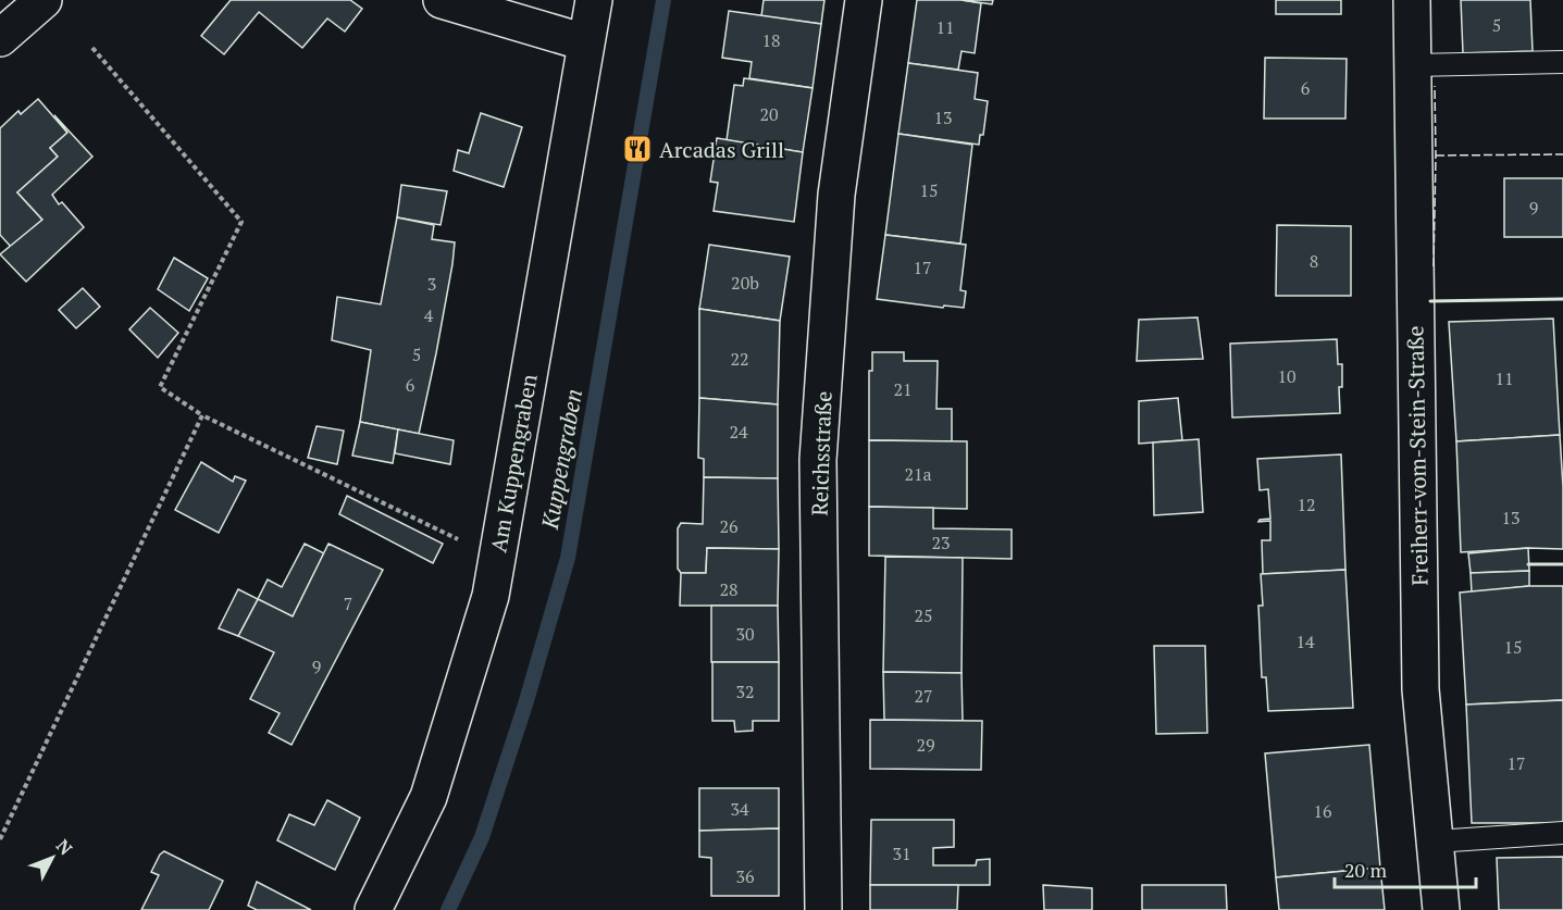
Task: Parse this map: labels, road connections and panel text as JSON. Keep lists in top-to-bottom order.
{
  "streets": {
    "street": ["Reichsstraße", "Freiherr-vom-Stein-Straße", "Am Kuppengraben"]
  },
  "water": ["Kuppengraben"],
  "places": {
    "restaurant": ["Arcadas Grill"]
  },
  "house_numbers": [
    "5",
    "11",
    "18",
    "6",
    "20",
    "13",
    "15",
    "9",
    "8",
    "17",
    "20b",
    "3",
    "4",
    "5",
    "22",
    "10",
    "11",
    "6",
    "21",
    "24",
    "21a",
    "12",
    "13",
    "26",
    "23",
    "28",
    "7",
    "25",
    "30",
    "14",
    "15",
    "9",
    "32",
    "27",
    "29",
    "17",
    "34",
    "16",
    "31",
    "36"
  ],
  "scale_bar": "20 m",
  "north": "top right"
}
